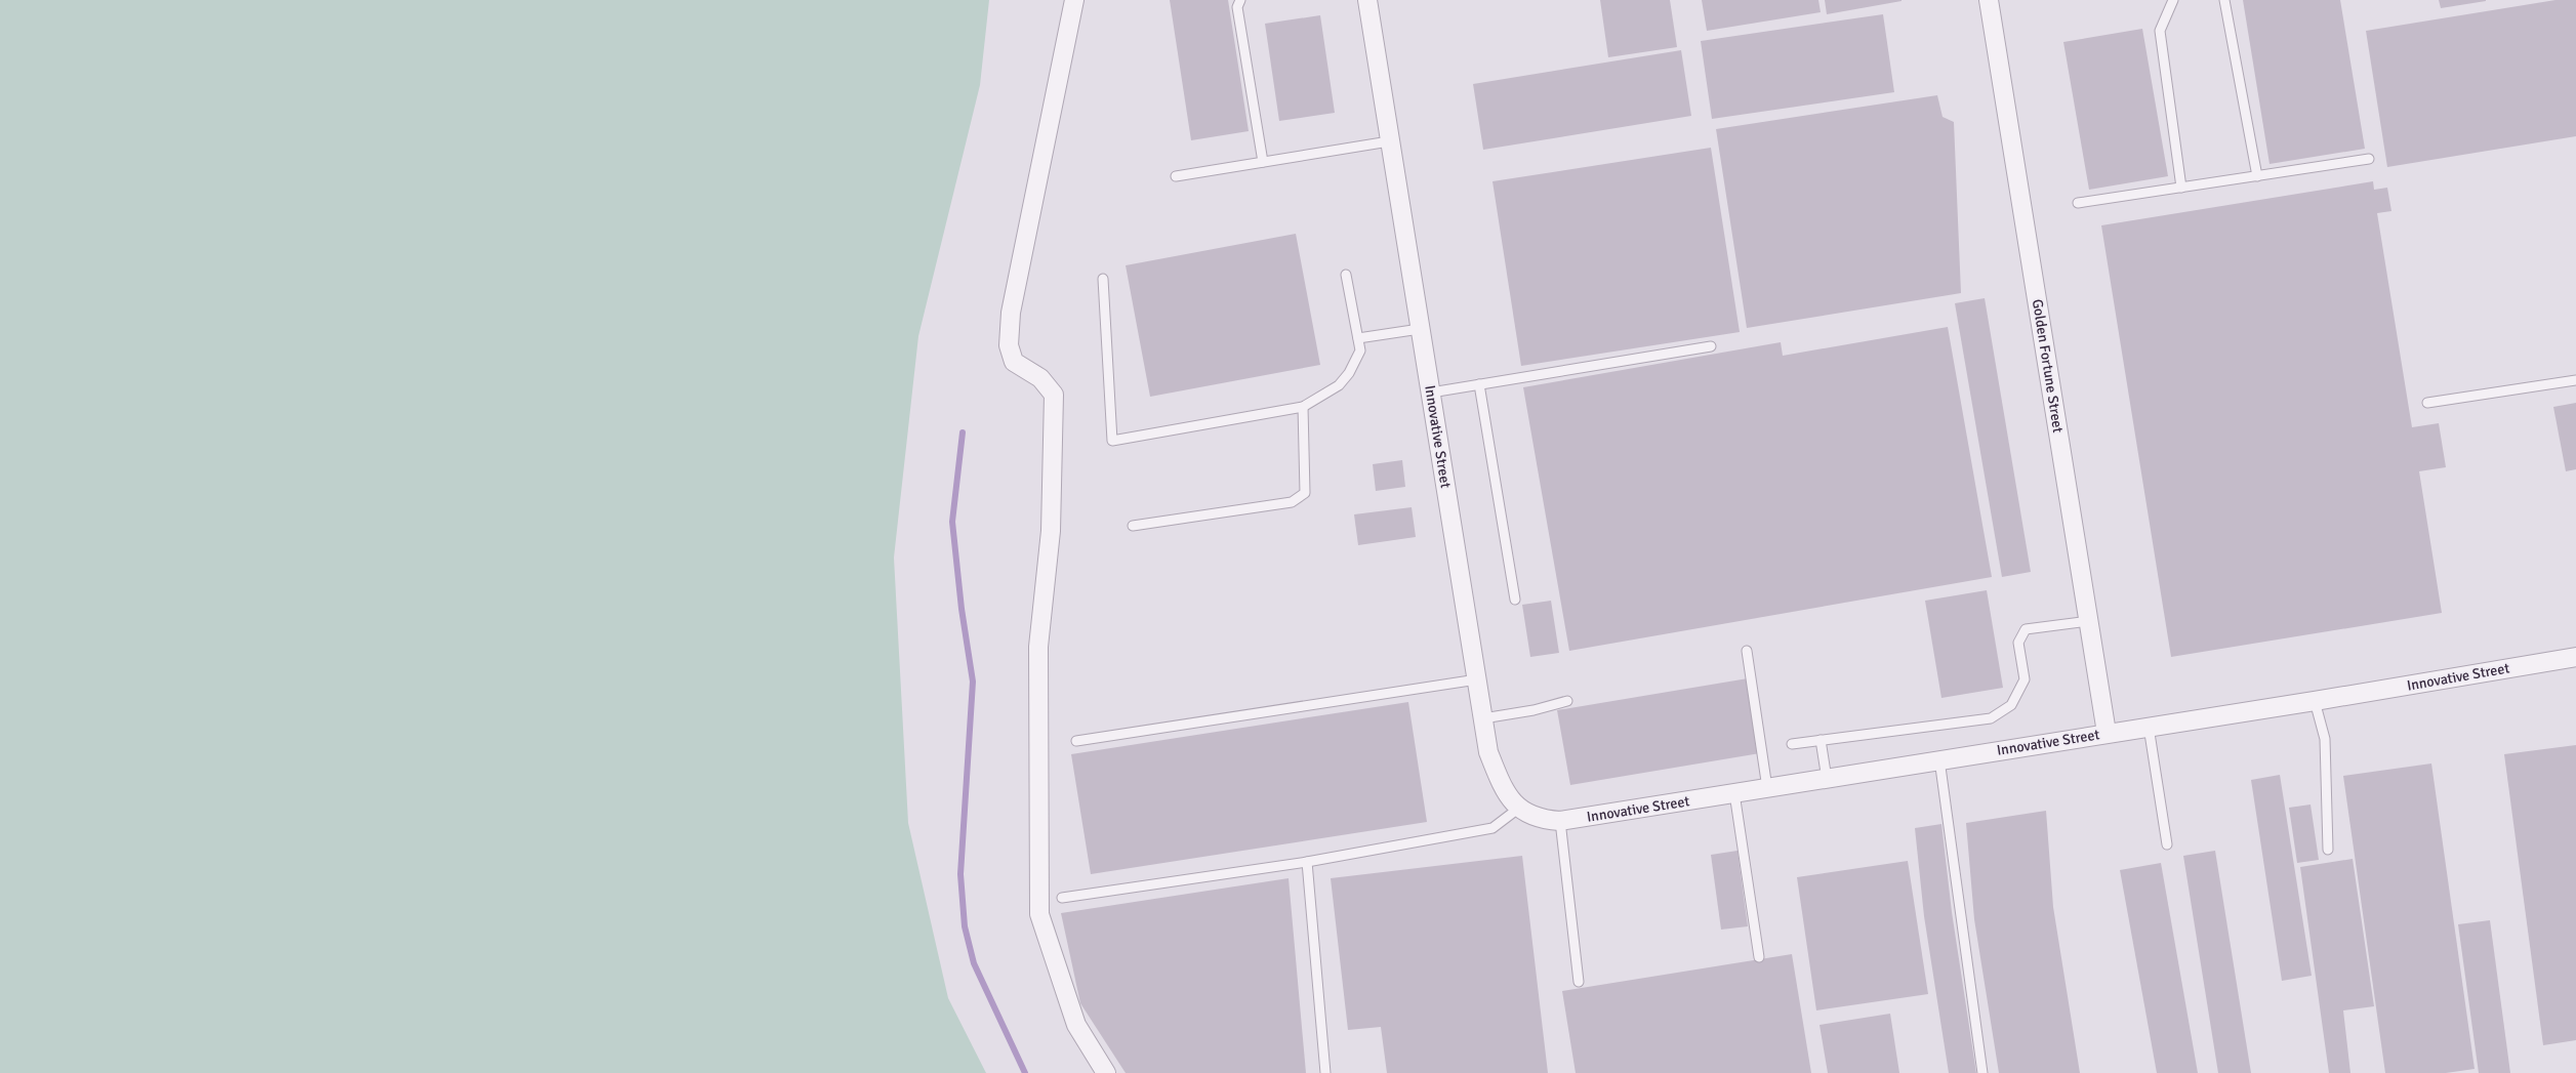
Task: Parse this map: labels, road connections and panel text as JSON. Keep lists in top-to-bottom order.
{
  "streets": {
    "street": ["Golden Fortune Street", "Innovative Street"]
  },
  "crossings": [
    ["Golden Fortune Street", "Innovative Street"]
  ]
}
